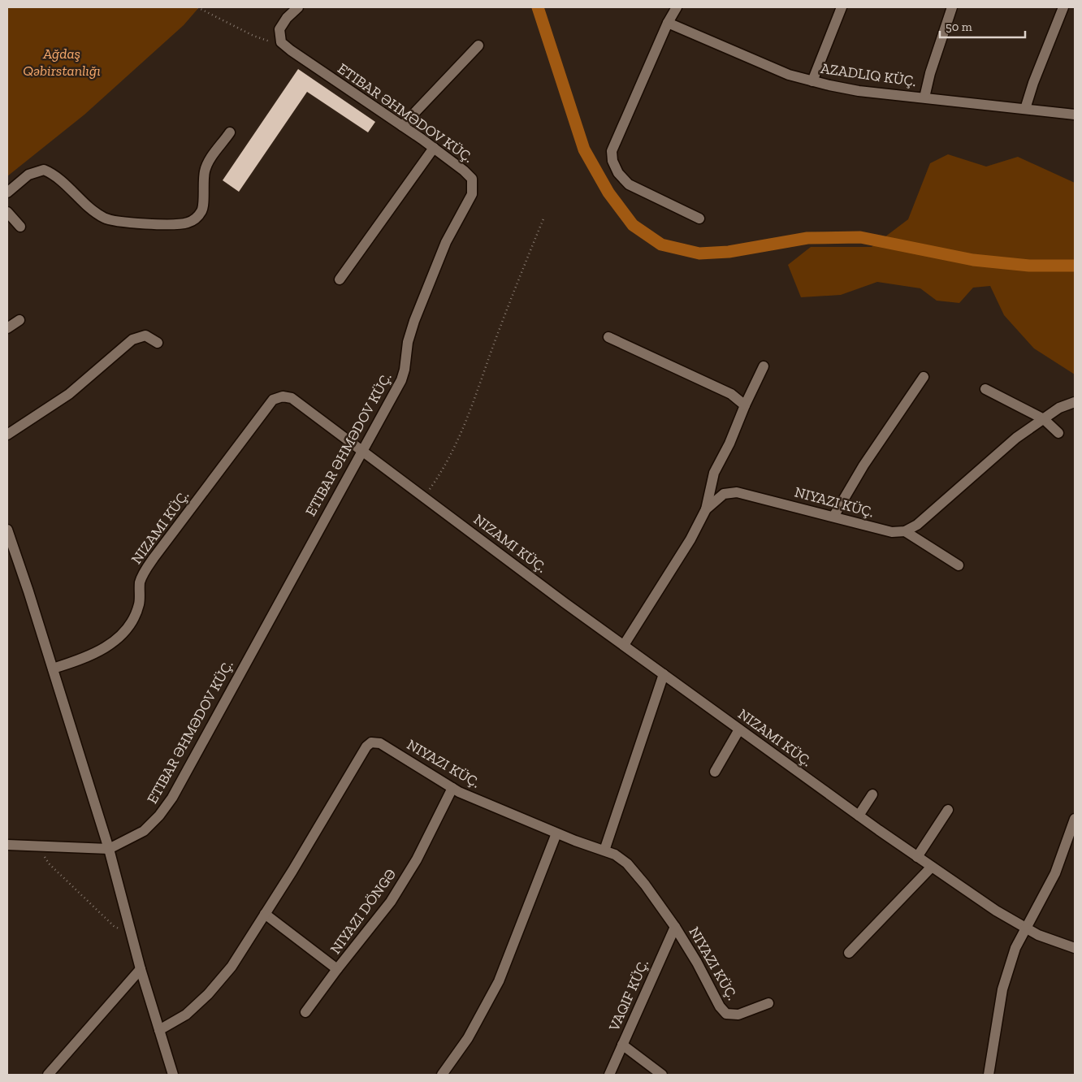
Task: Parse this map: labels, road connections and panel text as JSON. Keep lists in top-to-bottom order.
{
  "streets": {
    "street": [
      "ETIBAR ƏHMƏDOV KÜÇ.",
      "NIYAZI KÜÇ.",
      "NIZAMI KÜÇ.",
      "NIYAZI DÖNGƏ",
      "VAQIF KÜÇ."
    ]
  },
  "crossings": [
    ["ETIBAR ƏHMƏDOV KÜÇ.", "NIZAMI KÜÇ."],
    ["NIYAZI KÜÇ.", "NIZAMI KÜÇ."],
    ["NIYAZI KÜÇ.", "NIYAZI DÖNGƏ"],
    ["NIYAZI KÜÇ.", "VAQIF KÜÇ."]
  ],
  "parks": ["Ağdaş Qəbirstanlığı"],
  "scale_bar": "50 m"
}
